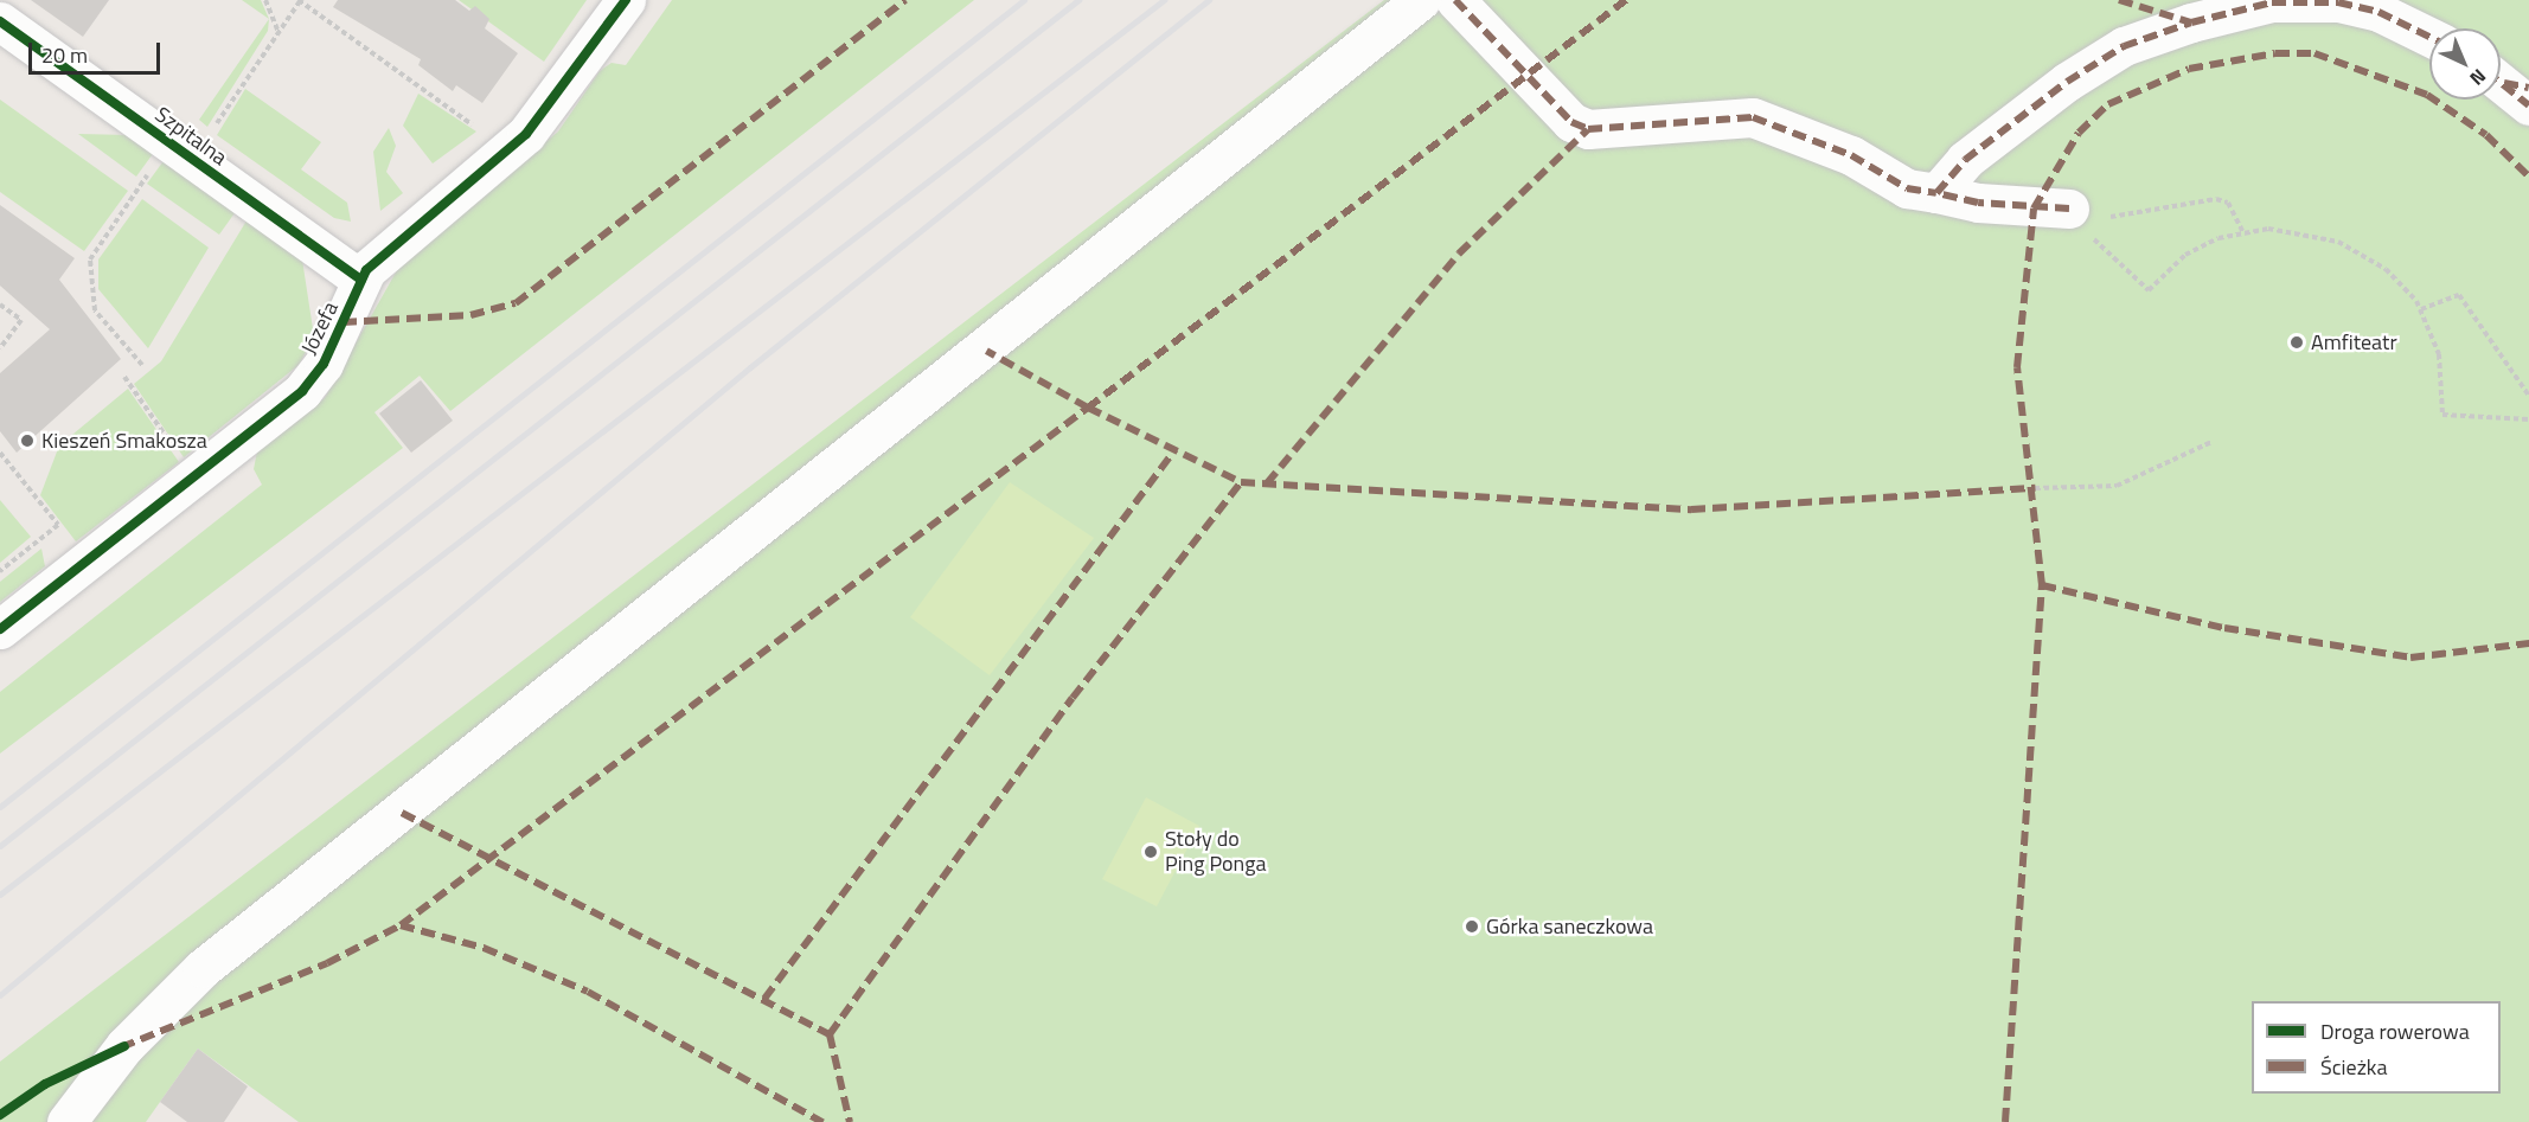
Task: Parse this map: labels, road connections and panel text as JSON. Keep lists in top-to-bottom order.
{
  "streets": {
    "street": ["Szpitalna", "Józefa"]
  },
  "crossings": [
    ["Szpitalna", "Józefa"]
  ],
  "places": [
    "Amfiteatr",
    "Kieszeń Smakosza",
    "Stoły do Ping Ponga",
    "Górka saneczkowa"
  ],
  "legend": ["Droga rowerowa", "Ścieżka"],
  "scale_bar": "20 m",
  "north": "bottom right"
}
